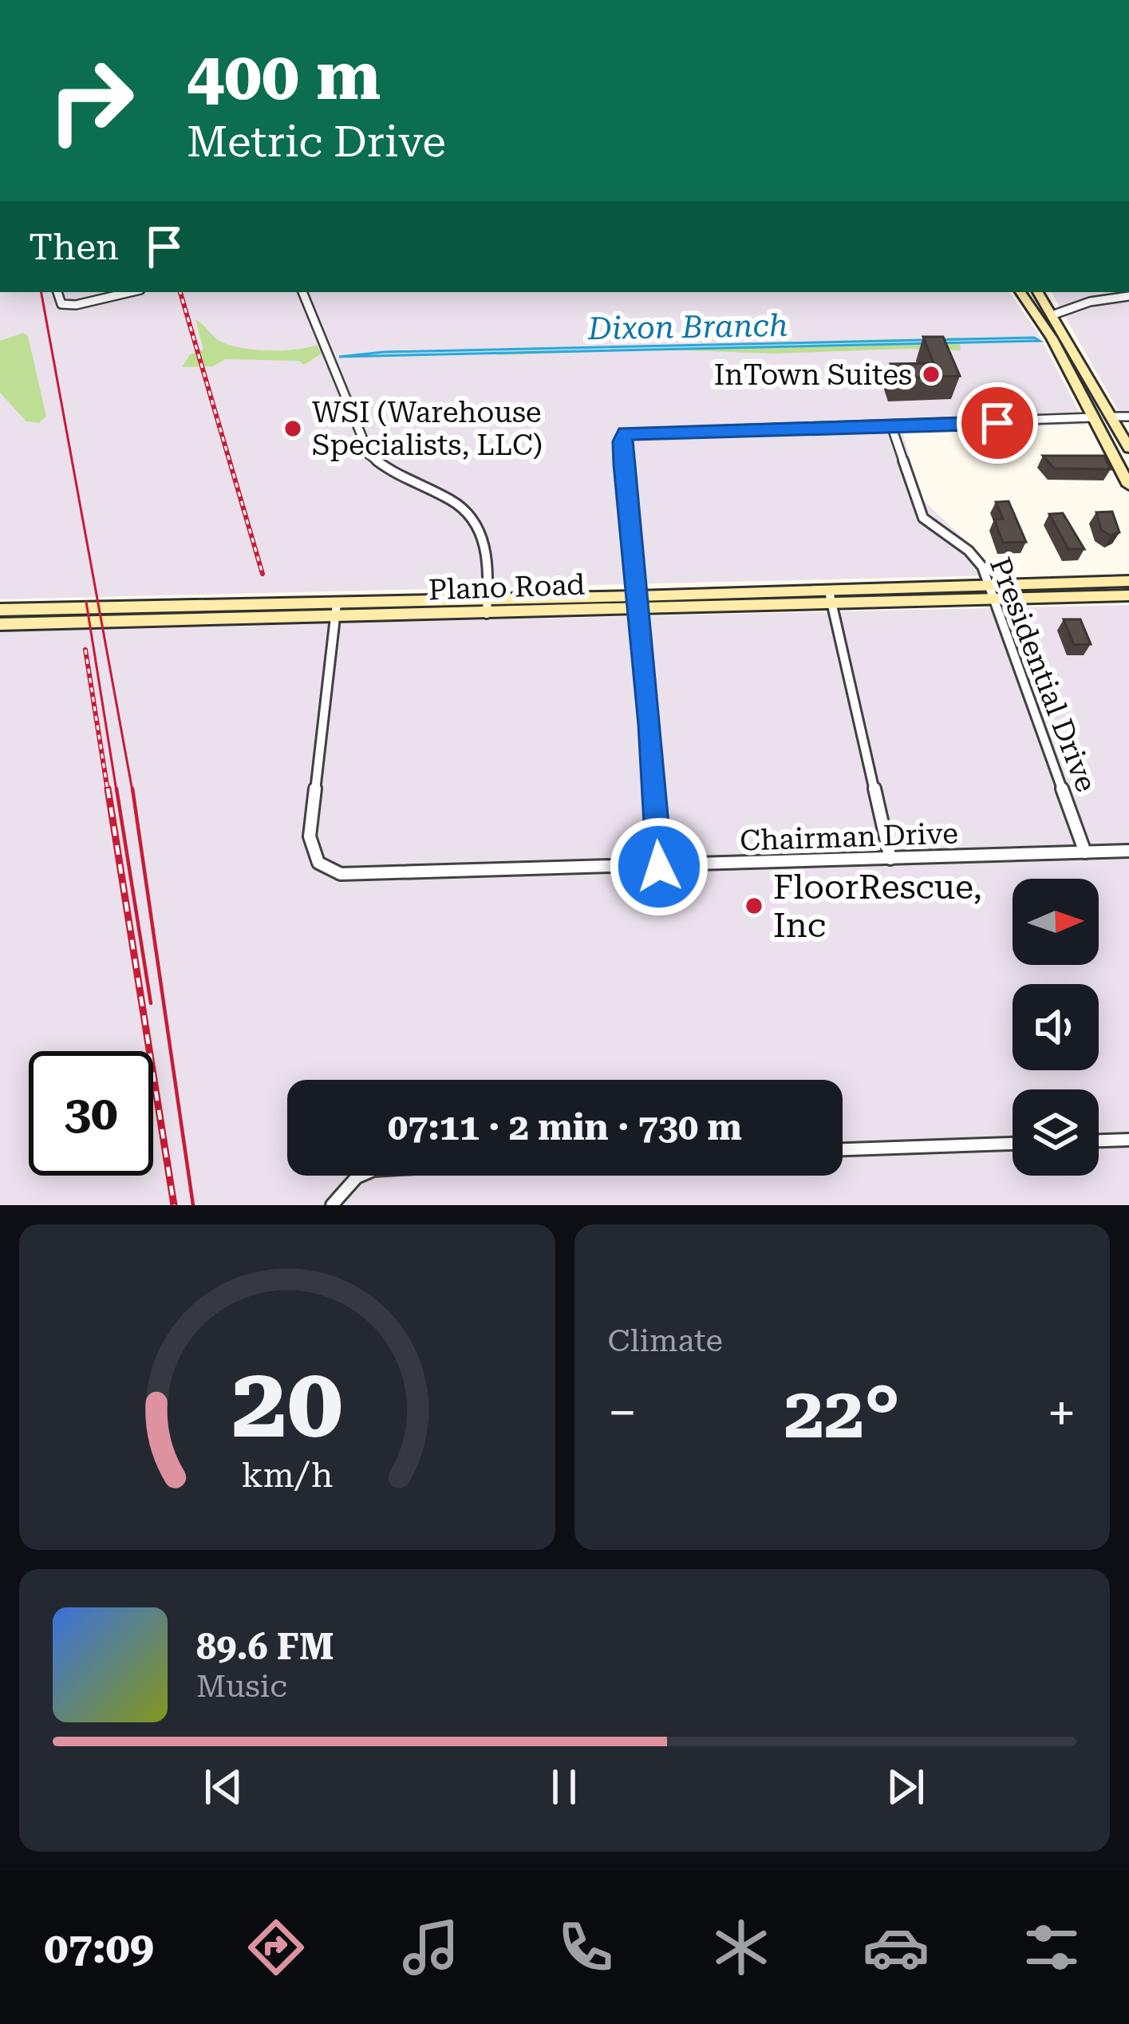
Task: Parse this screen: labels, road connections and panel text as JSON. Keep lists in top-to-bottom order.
{
  "streets": {
    "main road": ["Plano Road"],
    "street": ["Presidential Drive", "Chairman Drive"]
  },
  "crossings": [
    ["Plano Road", "Presidential Drive"],
    ["Plano Road", "Chairman Drive"],
    ["Presidential Drive", "Chairman Drive"]
  ],
  "water": ["Dixon Branch"],
  "places": ["InTown Suites", "WSI (Warehouse Specialists, LLC)", "FloorRescue, Inc"],
  "north": "right",
  "page": {
    "turn": ["400 m", "Metric Drive"],
    "then": "Then",
    "limit": "30",
    "trip": "07:11 · 2 min · 730 m",
    "tile": "Climate",
    "heat": ["−", "22°", "+"],
    "song": ["89.6 FM", "Music"],
    "tabs": "07:09",
    "gauge": ["20", "km/h"]
  }
}
